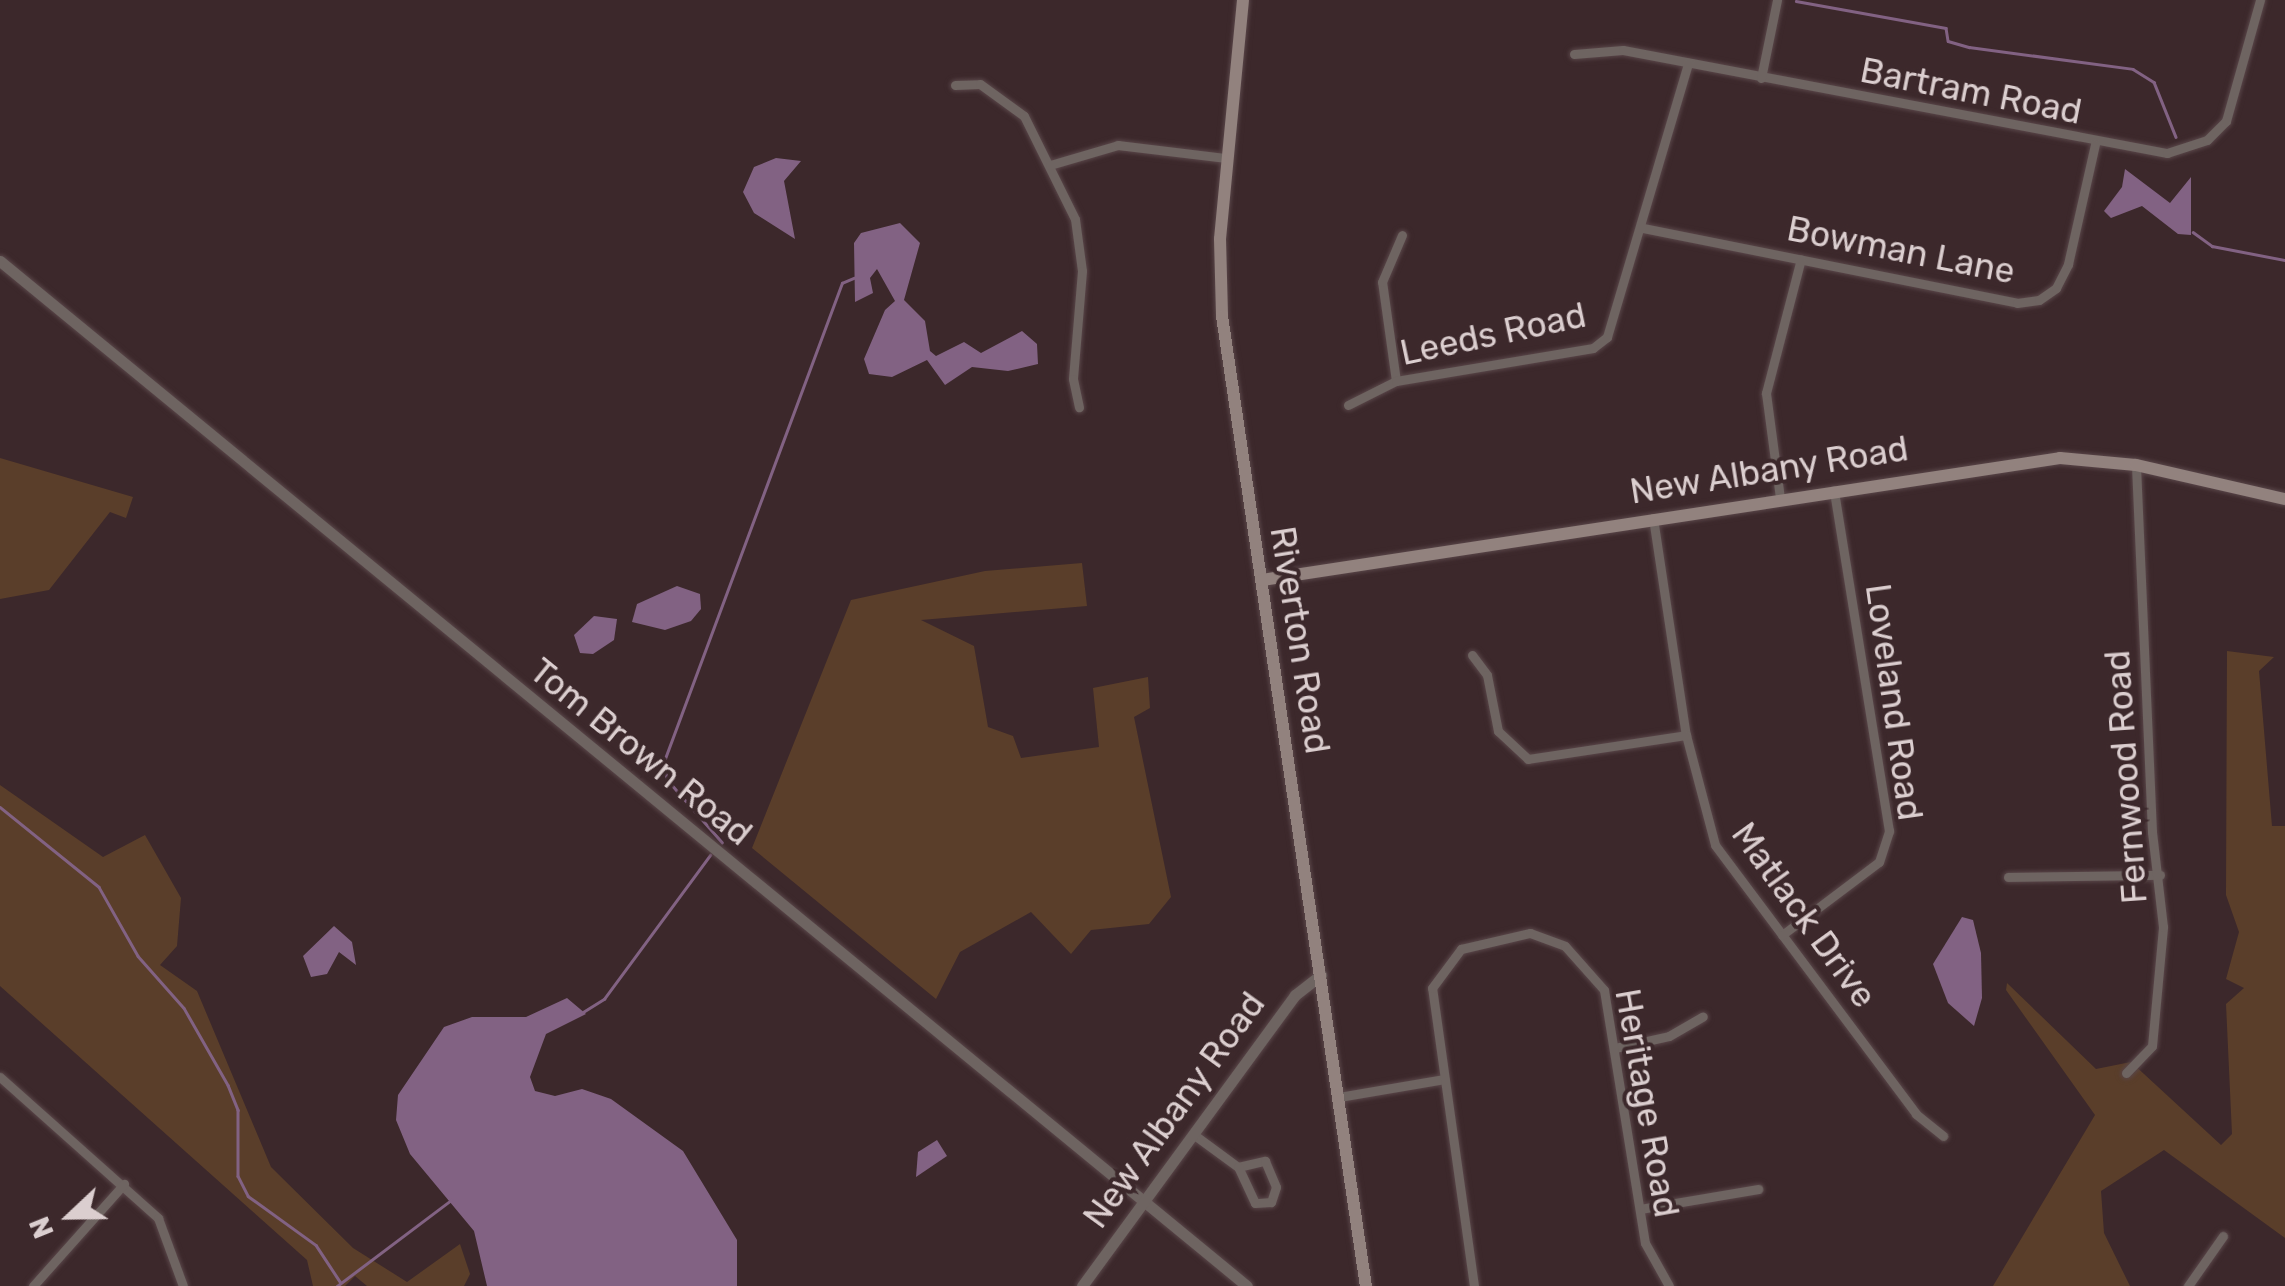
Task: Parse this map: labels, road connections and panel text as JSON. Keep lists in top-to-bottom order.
{
  "streets": {
    "main road": ["New Albany Road", "Riverton Road"],
    "street": [
      "Bartram Road",
      "Bowman Lane",
      "Leeds Road",
      "Loveland Road",
      "Tom Brown Road",
      "Fernwood Road",
      "Matlack Drive",
      "Heritage Road"
    ]
  },
  "crossings": [
    ["Bartram Road", "Bowman Lane"],
    ["Bartram Road", "Leeds Road"],
    ["Bowman Lane", "Leeds Road"],
    ["New Albany Road", "Riverton Road"],
    ["New Albany Road", "Loveland Road"],
    ["New Albany Road", "Tom Brown Road"],
    ["New Albany Road", "Fernwood Road"],
    ["New Albany Road", "Matlack Drive"],
    ["Loveland Road", "Matlack Drive"]
  ],
  "north": "left"
}
